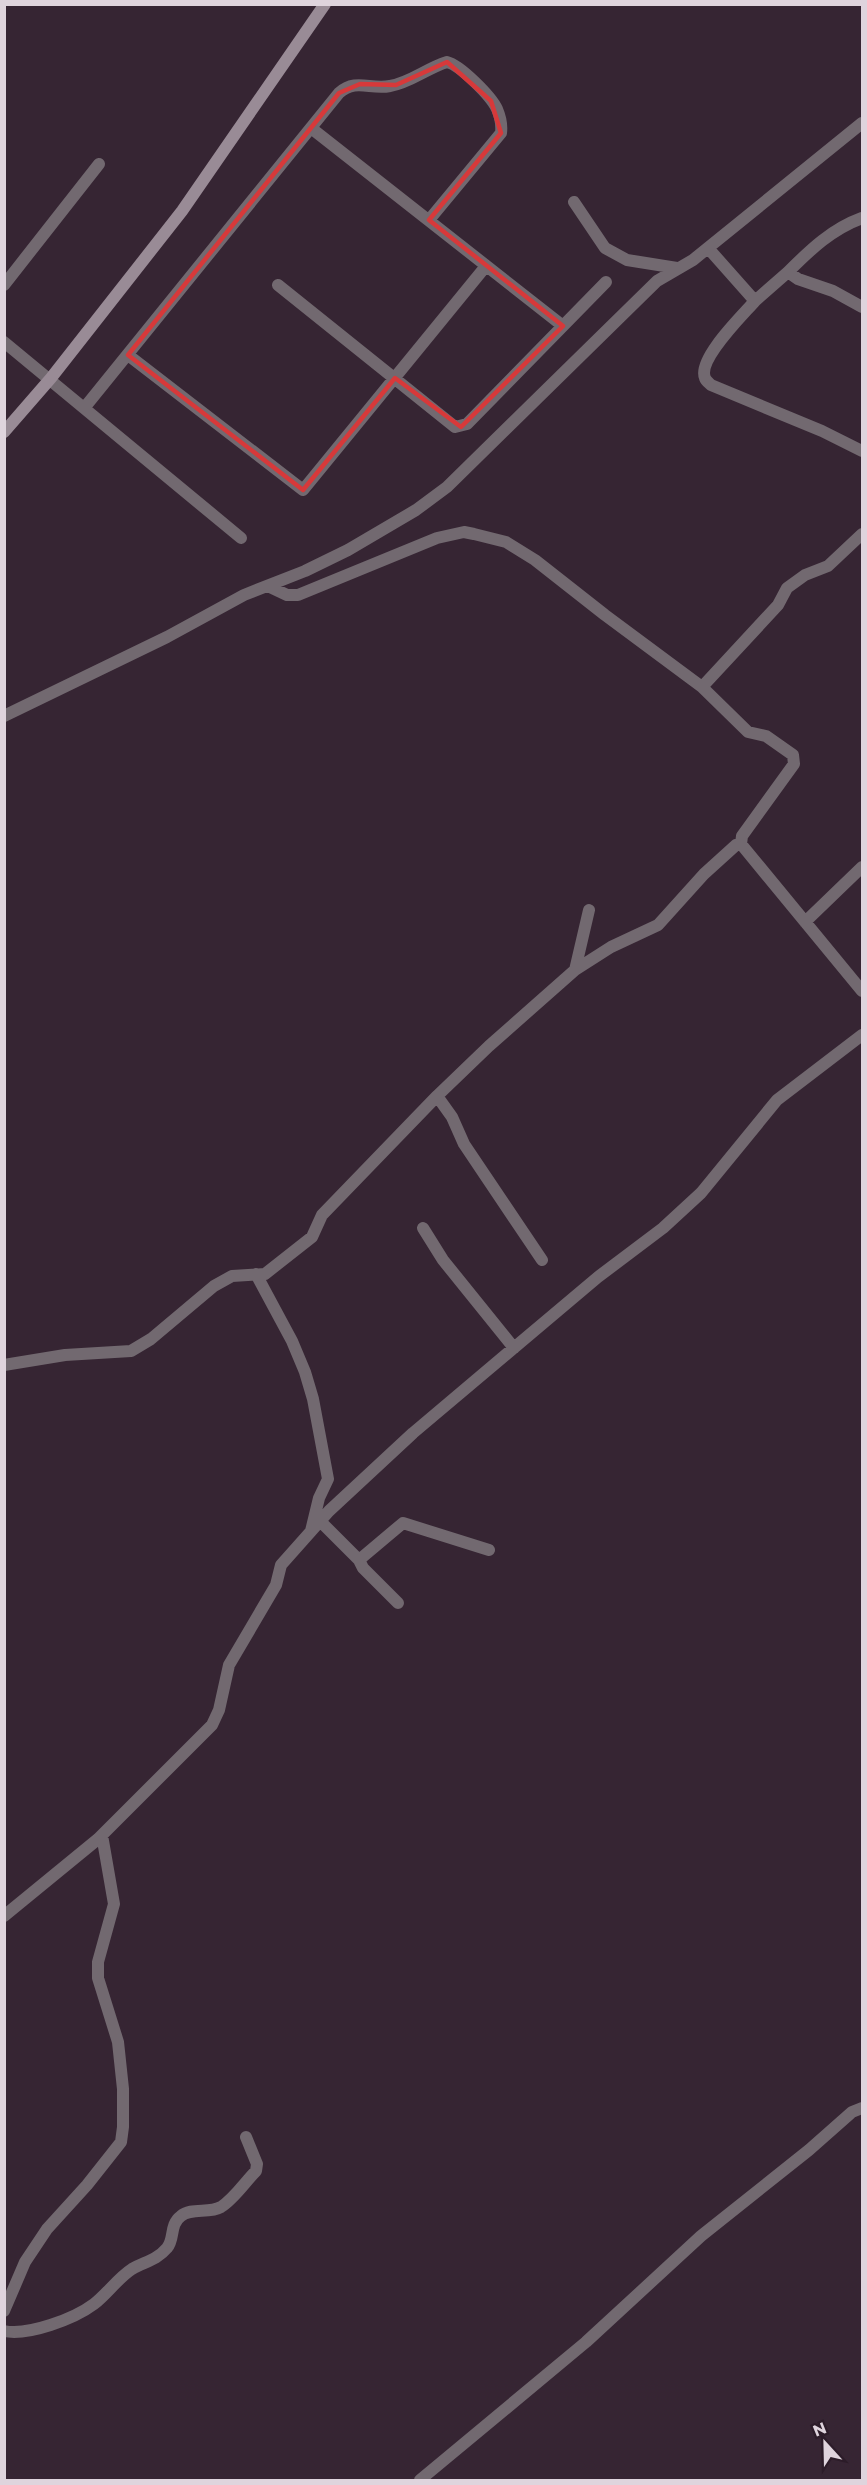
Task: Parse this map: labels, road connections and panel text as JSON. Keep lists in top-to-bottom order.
{
  "north": "top"
}
